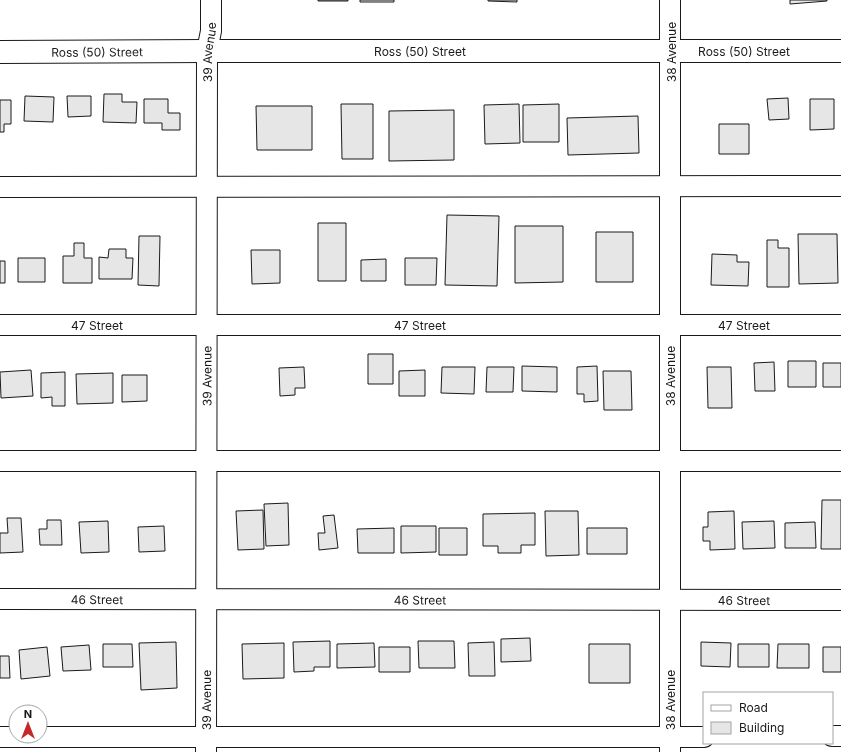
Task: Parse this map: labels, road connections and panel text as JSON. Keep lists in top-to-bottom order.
{
  "streets": {
    "main road": ["Ross (50) Street"],
    "street": [
      "39 Avenue",
      "38 Avenue",
      "47 Street",
      "46 Street"
    ]
  },
  "crossings": [
    ["Ross (50) Street", "39 Avenue"],
    ["Ross (50) Street", "38 Avenue"],
    ["39 Avenue", "47 Street"],
    ["39 Avenue", "46 Street"],
    ["38 Avenue", "47 Street"],
    ["38 Avenue", "46 Street"]
  ],
  "legend": ["Road", "Building"],
  "north": "top"
}
